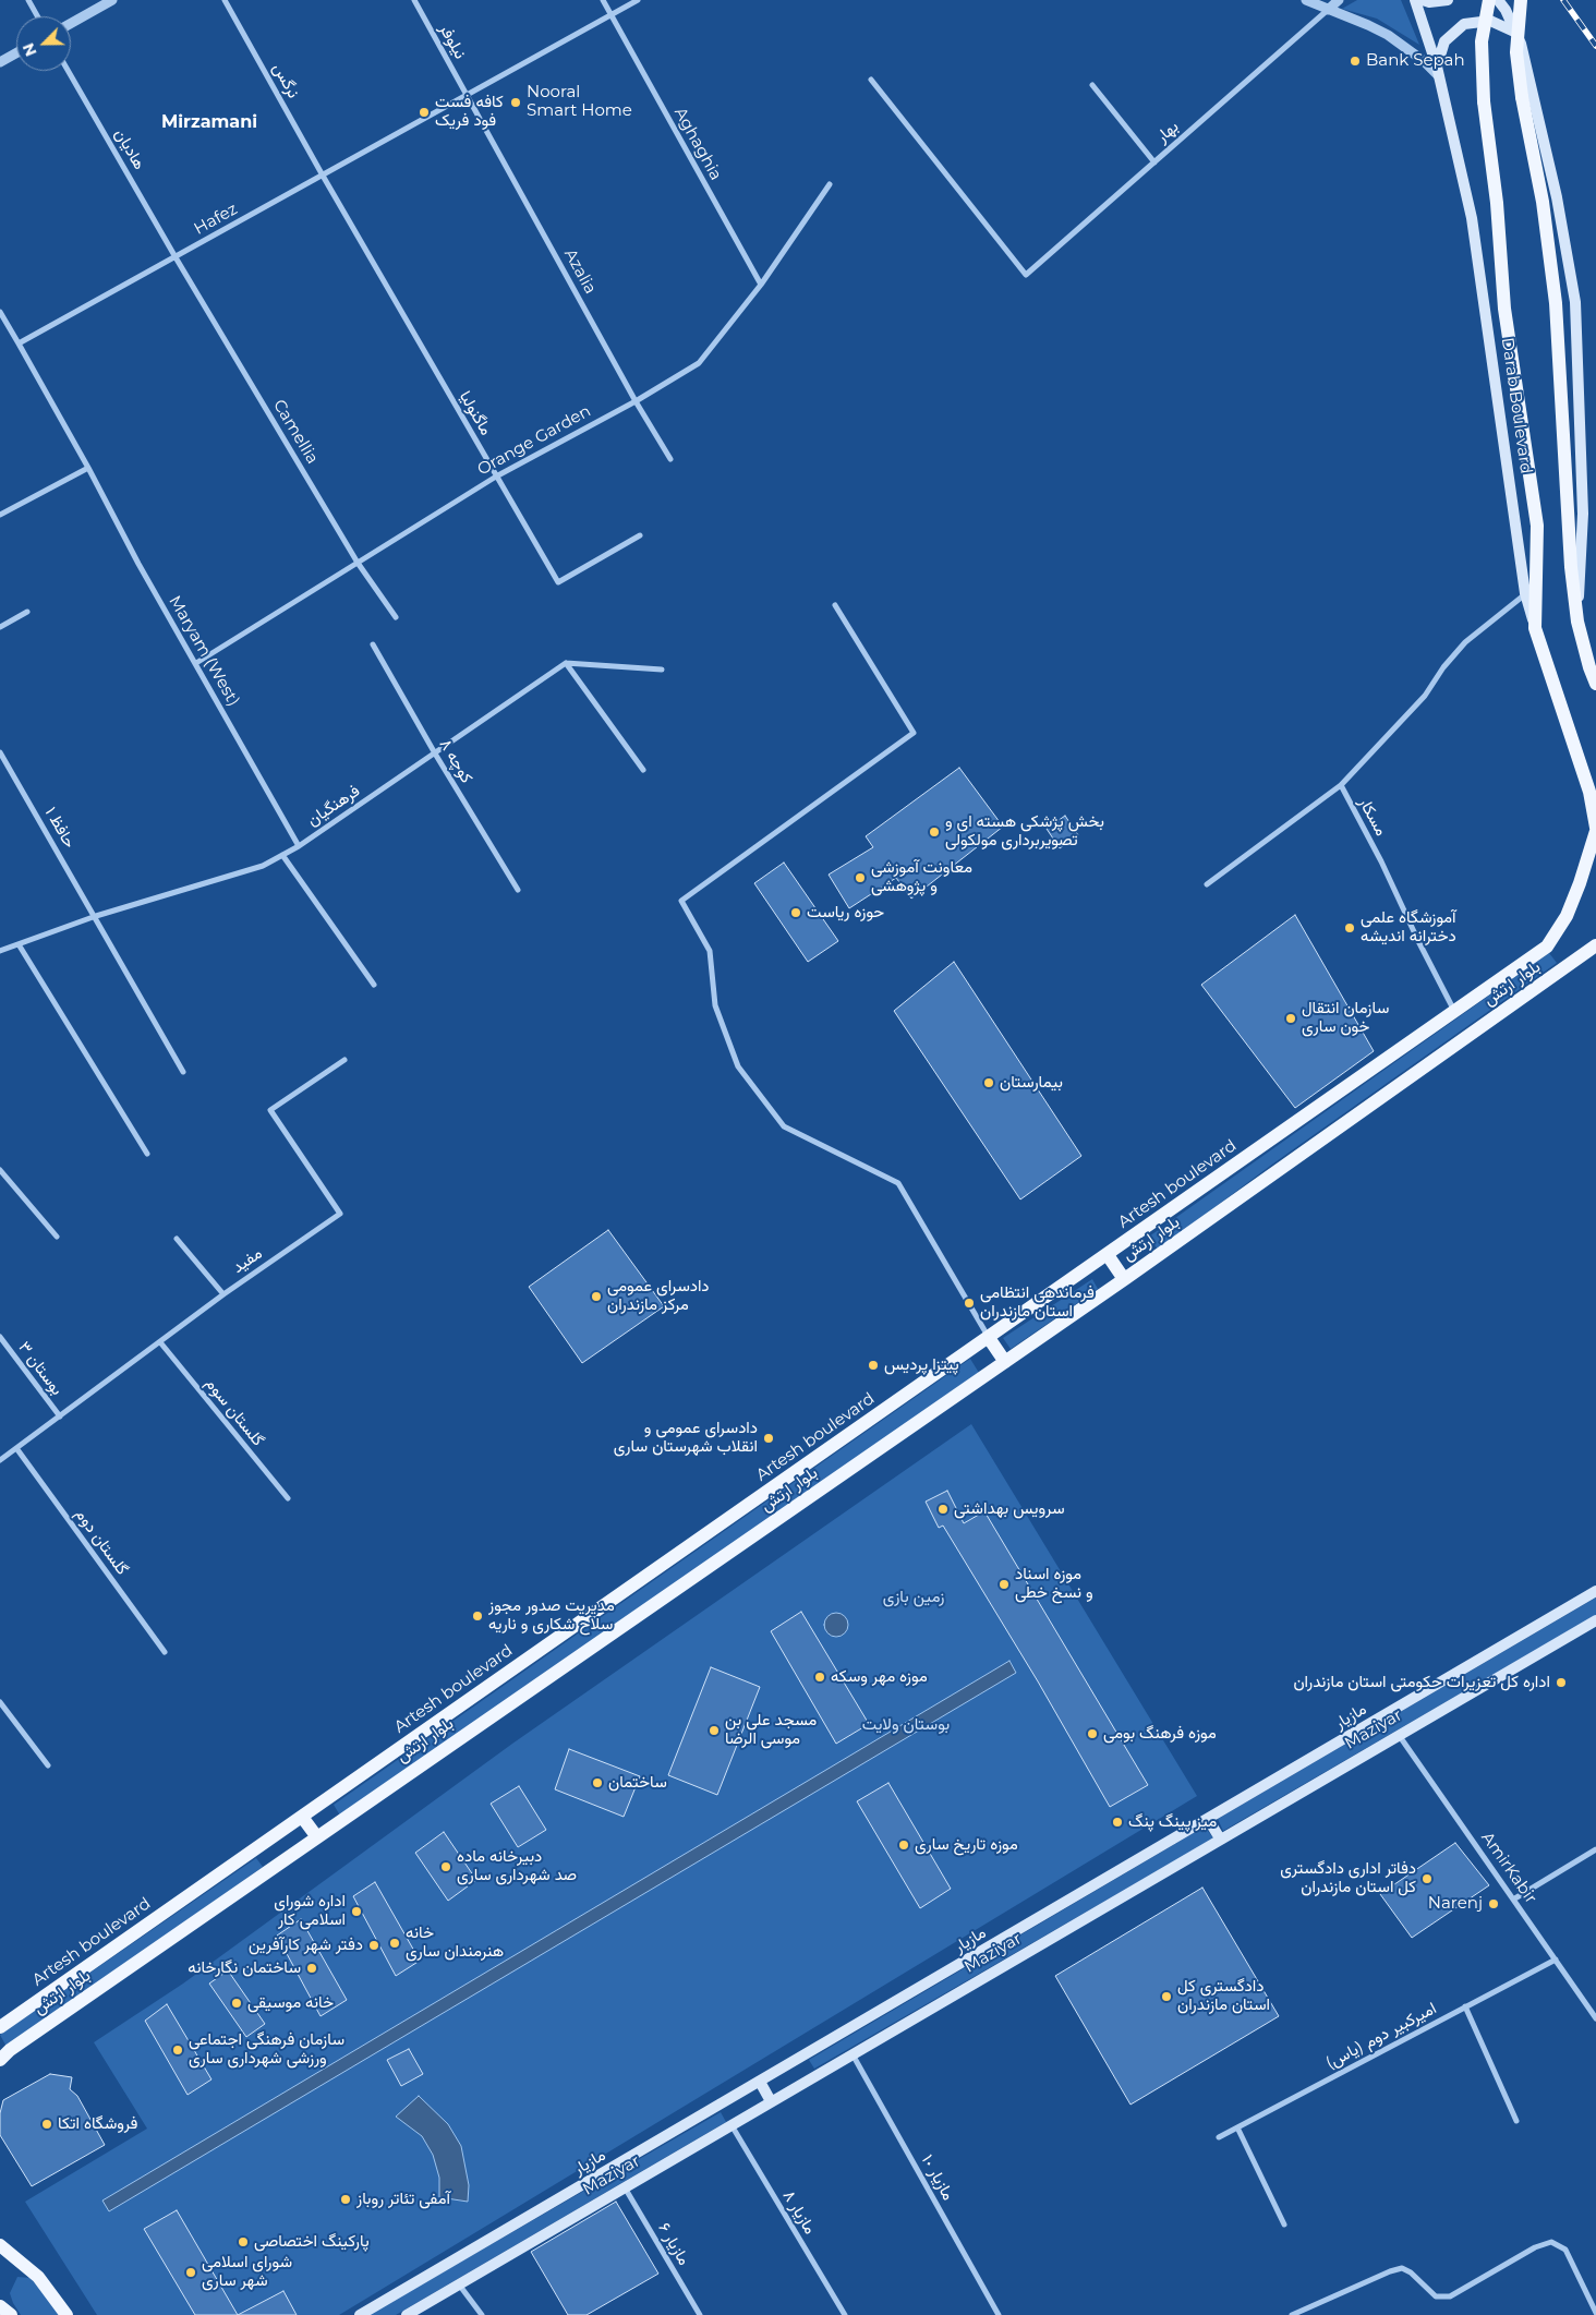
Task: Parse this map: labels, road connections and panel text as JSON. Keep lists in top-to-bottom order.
{
  "streets": {
    "main road": [
      "Darab Boulevard",
      "بلوار ارتش",
      "Artesh boulevard",
      "مازیار",
      "Maziyar"
    ],
    "street": [
      "نیلوفر",
      "نرگس",
      "بهار",
      "Aghaghia",
      "هادیان",
      "Hafez",
      "Azalia",
      "ماگنولیا",
      "Camellia",
      "Orange Garden",
      "Maryam (West)",
      "کوچه ۸",
      "فرهنگیان",
      "مسکار",
      "حافظ ۱",
      "مفید",
      "بوستان ۳",
      "گلستان سوم",
      "گلستان دوم",
      "AmirKabir",
      "امیرکبیر دوم (یاس)",
      "مازیار ١٠",
      "مازیار ٨",
      "مازیار ۶"
    ]
  },
  "crossings": [
    ["نیلوفر", "Hafez"],
    ["نیلوفر", "Azalia"],
    ["نرگس", "Hafez"],
    ["نرگس", "ماگنولیا"],
    ["Aghaghia", "Hafez"],
    ["Aghaghia", "Orange Garden"],
    ["هادیان", "Hafez"],
    ["هادیان", "Camellia"],
    ["Hafez", "Azalia"],
    ["Hafez", "ماگنولیا"],
    ["Hafez", "Camellia"],
    ["Azalia", "Orange Garden"],
    ["Darab Boulevard", "Artesh boulevard"],
    ["ماگنولیا", "Orange Garden"],
    ["Camellia", "Orange Garden"],
    ["Orange Garden", "Maryam (West)"],
    ["Maryam (West)", "فرهنگیان"],
    ["کوچه ۸", "فرهنگیان"],
    ["فرهنگیان", "حافظ ۱"],
    ["مسکار", "Artesh boulevard"],
    ["مفید", "بوستان ۳"],
    ["مفید", "گلستان سوم"],
    ["مفید", "گلستان دوم"],
    ["Maziyar", "AmirKabir"],
    ["Maziyar", "مازیار ١٠"],
    ["Maziyar", "مازیار ٨"],
    ["Maziyar", "مازیار ۶"],
    ["AmirKabir", "امیرکبیر دوم (یاس)"]
  ],
  "districts": ["Mirzamani"],
  "parks": ["زمین بازی", "بوستان ولایت"],
  "places": [
    "Bank Sepah",
    "Nooral Smart Home",
    "کافه فست فود فریک",
    "بخش پژشکی هسته ای و تصویربرداری مولکولی",
    "معاونت آموزشی و پژوهشی",
    "حوزه ریاست",
    "آموزشگاه علمی دخترانه اندیشه",
    "سازمان انتقال خون ساری",
    "بیمارستان",
    "دادسرای عمومی مرکز مازندران",
    "فرماندهی انتظامی استان مازندران",
    "پیتزا پردیس",
    "دادسرای عمومی و انقلاب شهرستان ساری",
    "سرویس بهداشتی",
    "موزه اسناد و نسخ خطی",
    "مدیریت صدور مجوز سلاح شکاری و ناریه",
    "موزه مهر وسکه",
    "اداره کل تعزیرات حکومتی استان مازندران",
    "مسجد علی بن موسی الرضا",
    "موزه فرهنگ بومی",
    "ساختمان",
    "میز پینگ پنگ",
    "موزه تاریخ ساری",
    "دبیرخانه ماده صد شهرداری ساری",
    "دفاتر اداری دادگستری کل استان مازندران",
    "Narenj",
    "اداره شورای اسلامی کار",
    "خانه هنرمندان ساری",
    "دفتر شهر کارآفرین",
    "ساختمان نگارخانه",
    "دادگستری کل استان مازندران",
    "خانه موسیقی",
    "سازمان فرهنگی اجتماعی ورزشی شهرداری ساری",
    "فروشگاه اتکا",
    "آمفی تئاتر روباز",
    "پارکینگ اختصاصی",
    "شورای اسلامی شهر ساری"
  ],
  "north": "bottom left"
}
